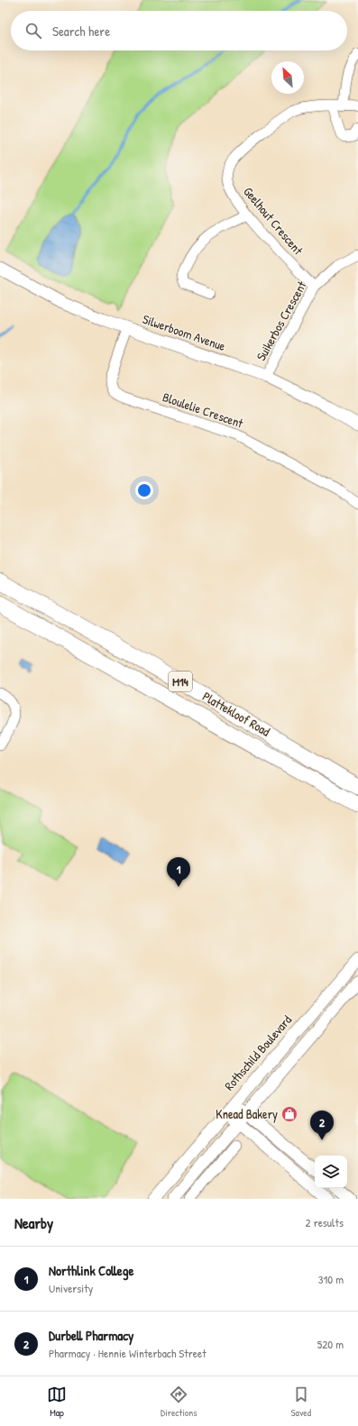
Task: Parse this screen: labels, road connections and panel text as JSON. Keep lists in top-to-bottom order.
{
  "streets": {
    "main road": ["M14", "Plattekloof Road"],
    "street": [
      "Geelhout Crescent",
      "Suikerbos Crescent",
      "Silwerboom Avenue",
      "Bloulelie Crescent",
      "Rothschild Boulevard"
    ]
  },
  "crossings": [
    ["Geelhout Crescent", "Suikerbos Crescent"],
    ["Suikerbos Crescent", "Silwerboom Avenue"],
    ["Silwerboom Avenue", "Bloulelie Crescent"]
  ],
  "places": {
    "shop": ["Knead Bakery"]
  },
  "north": "top left",
  "page": {
    "search": "Search here",
    "pins": ["1", "2"],
    "heading": ["Nearby", "2 results"],
    "list": [
      {
        "mark": "1",
        "name": "Northlink College",
        "note": "University",
        "value": "310 m"
      },
      {
        "mark": "2",
        "name": "Durbell Pharmacy",
        "note": "Pharmacy · Hennie Winterbach Street",
        "value": "520 m"
      }
    ],
    "nav": ["Map", "Directions", "Saved"]
  }
}
